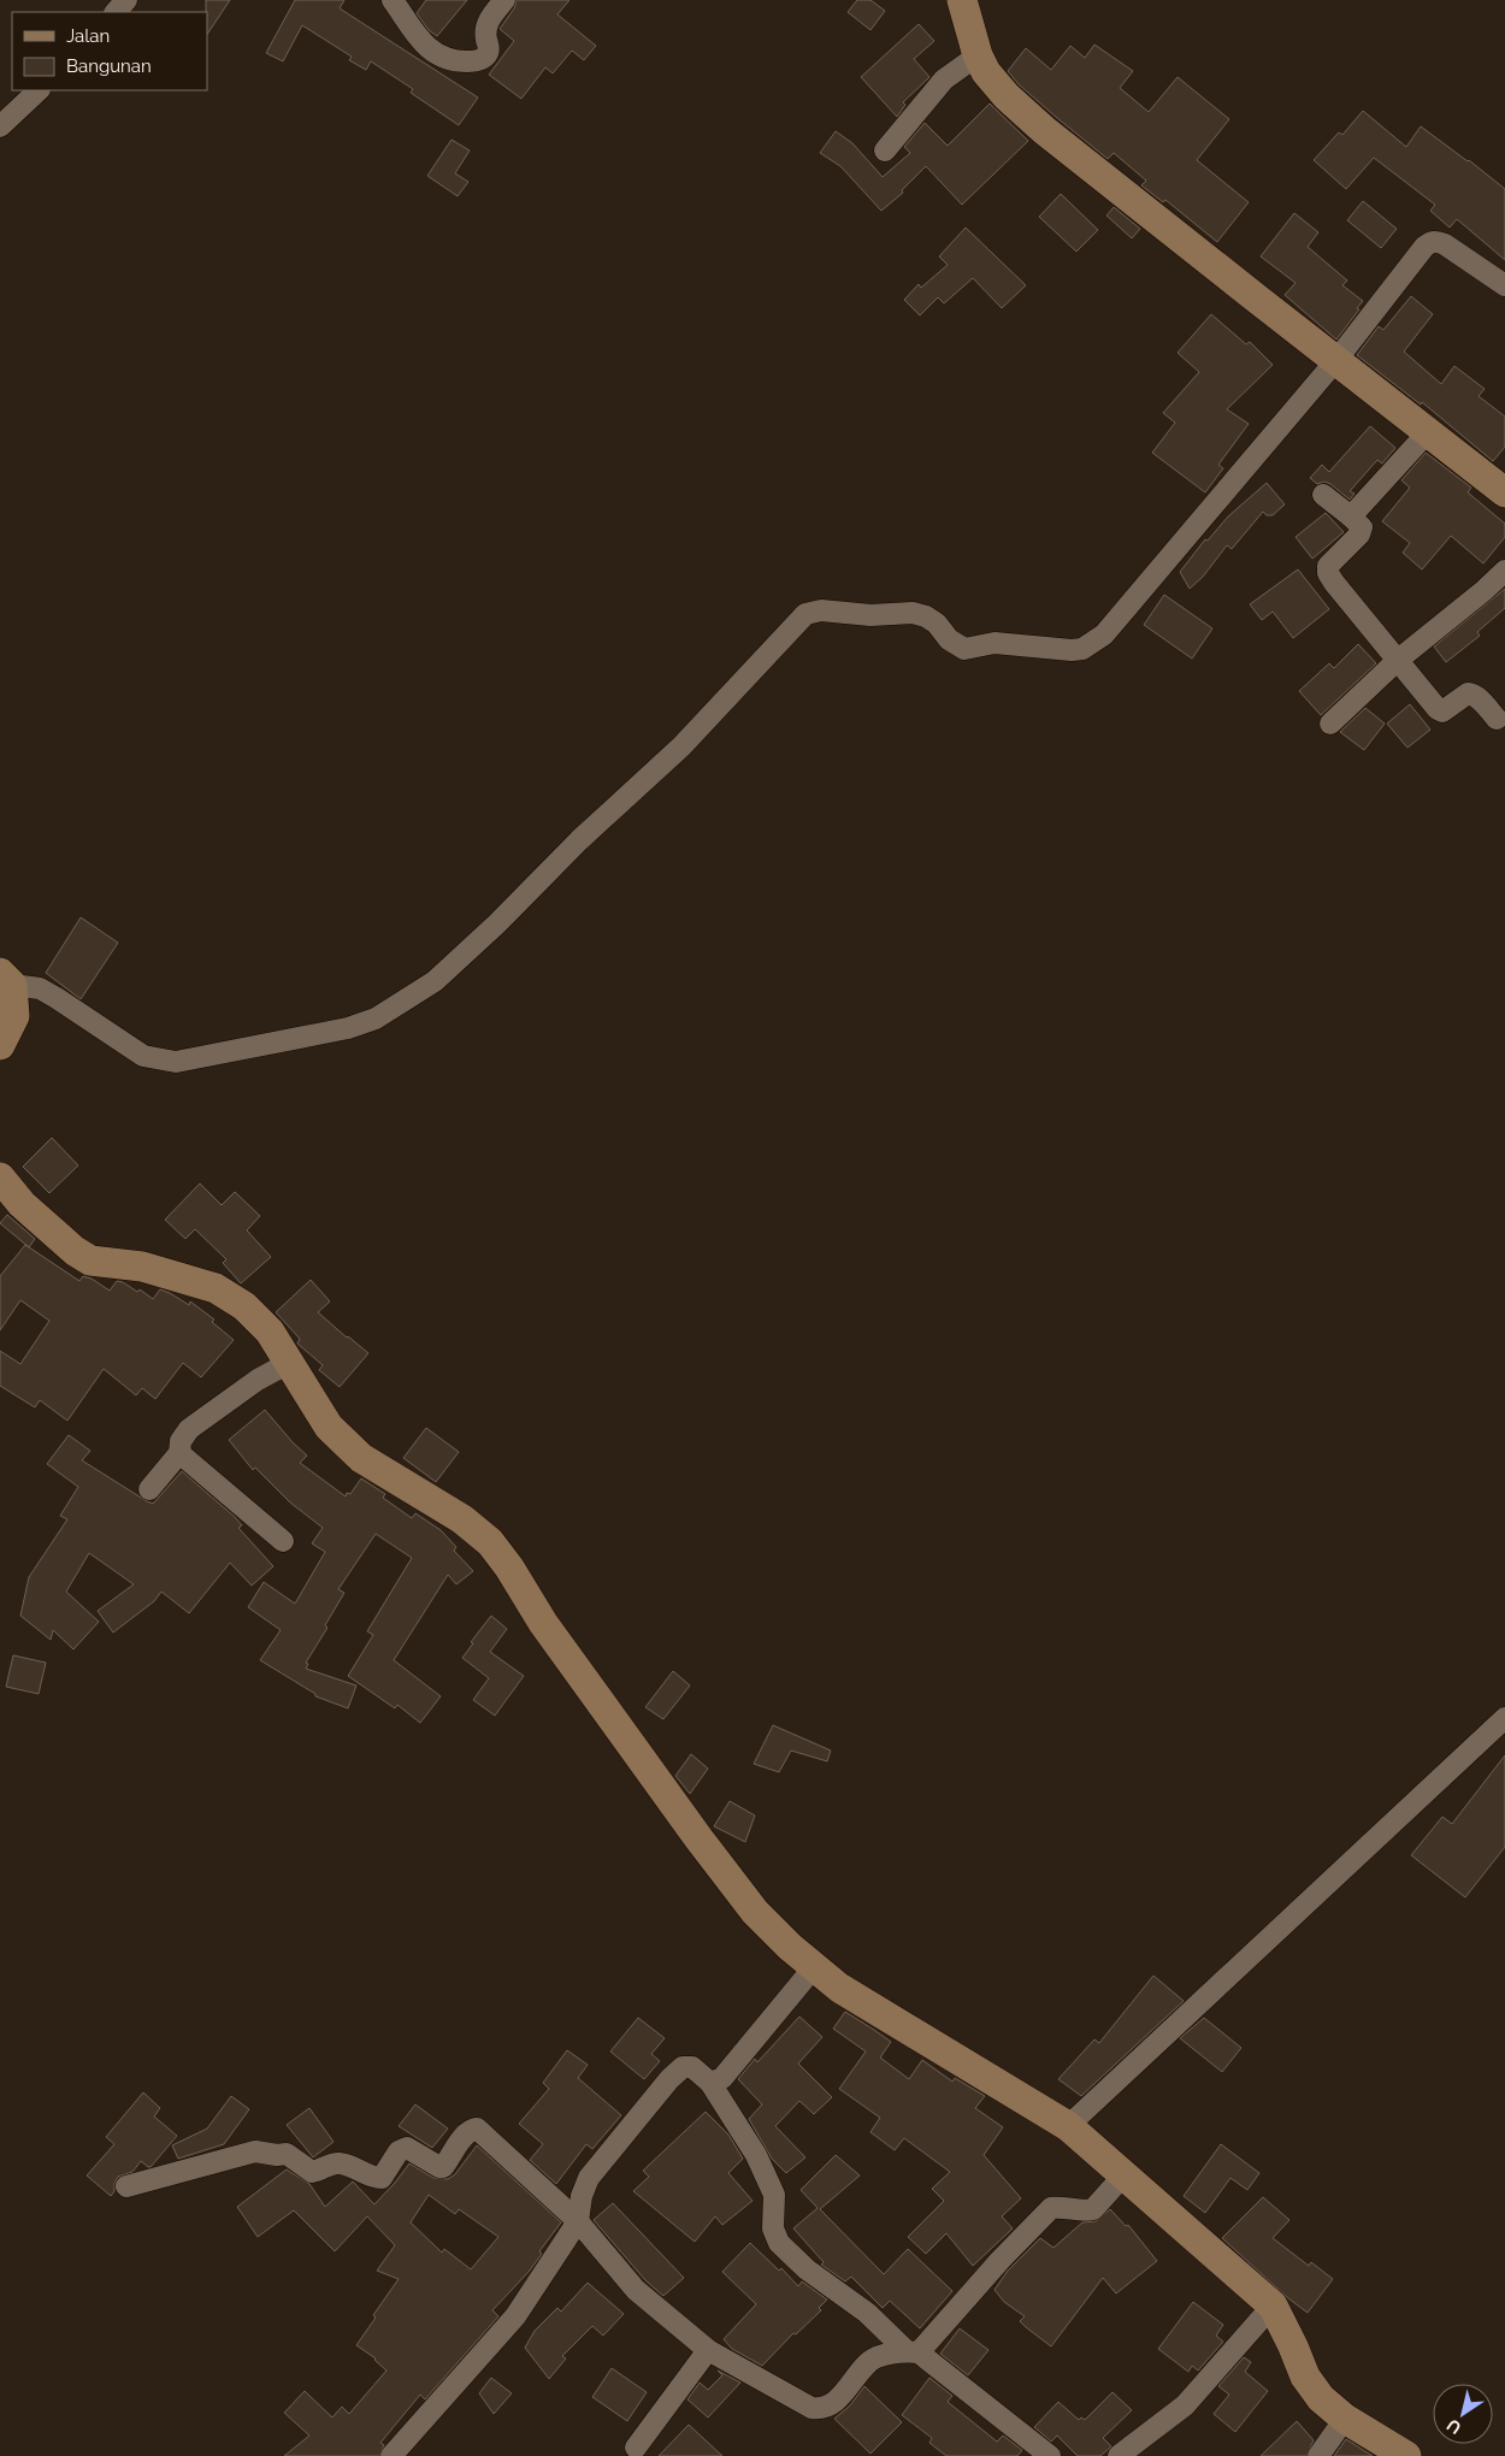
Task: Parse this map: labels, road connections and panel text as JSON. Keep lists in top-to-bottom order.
{
  "legend": ["Jalan", "Bangunan"],
  "north": "bottom left"
}
